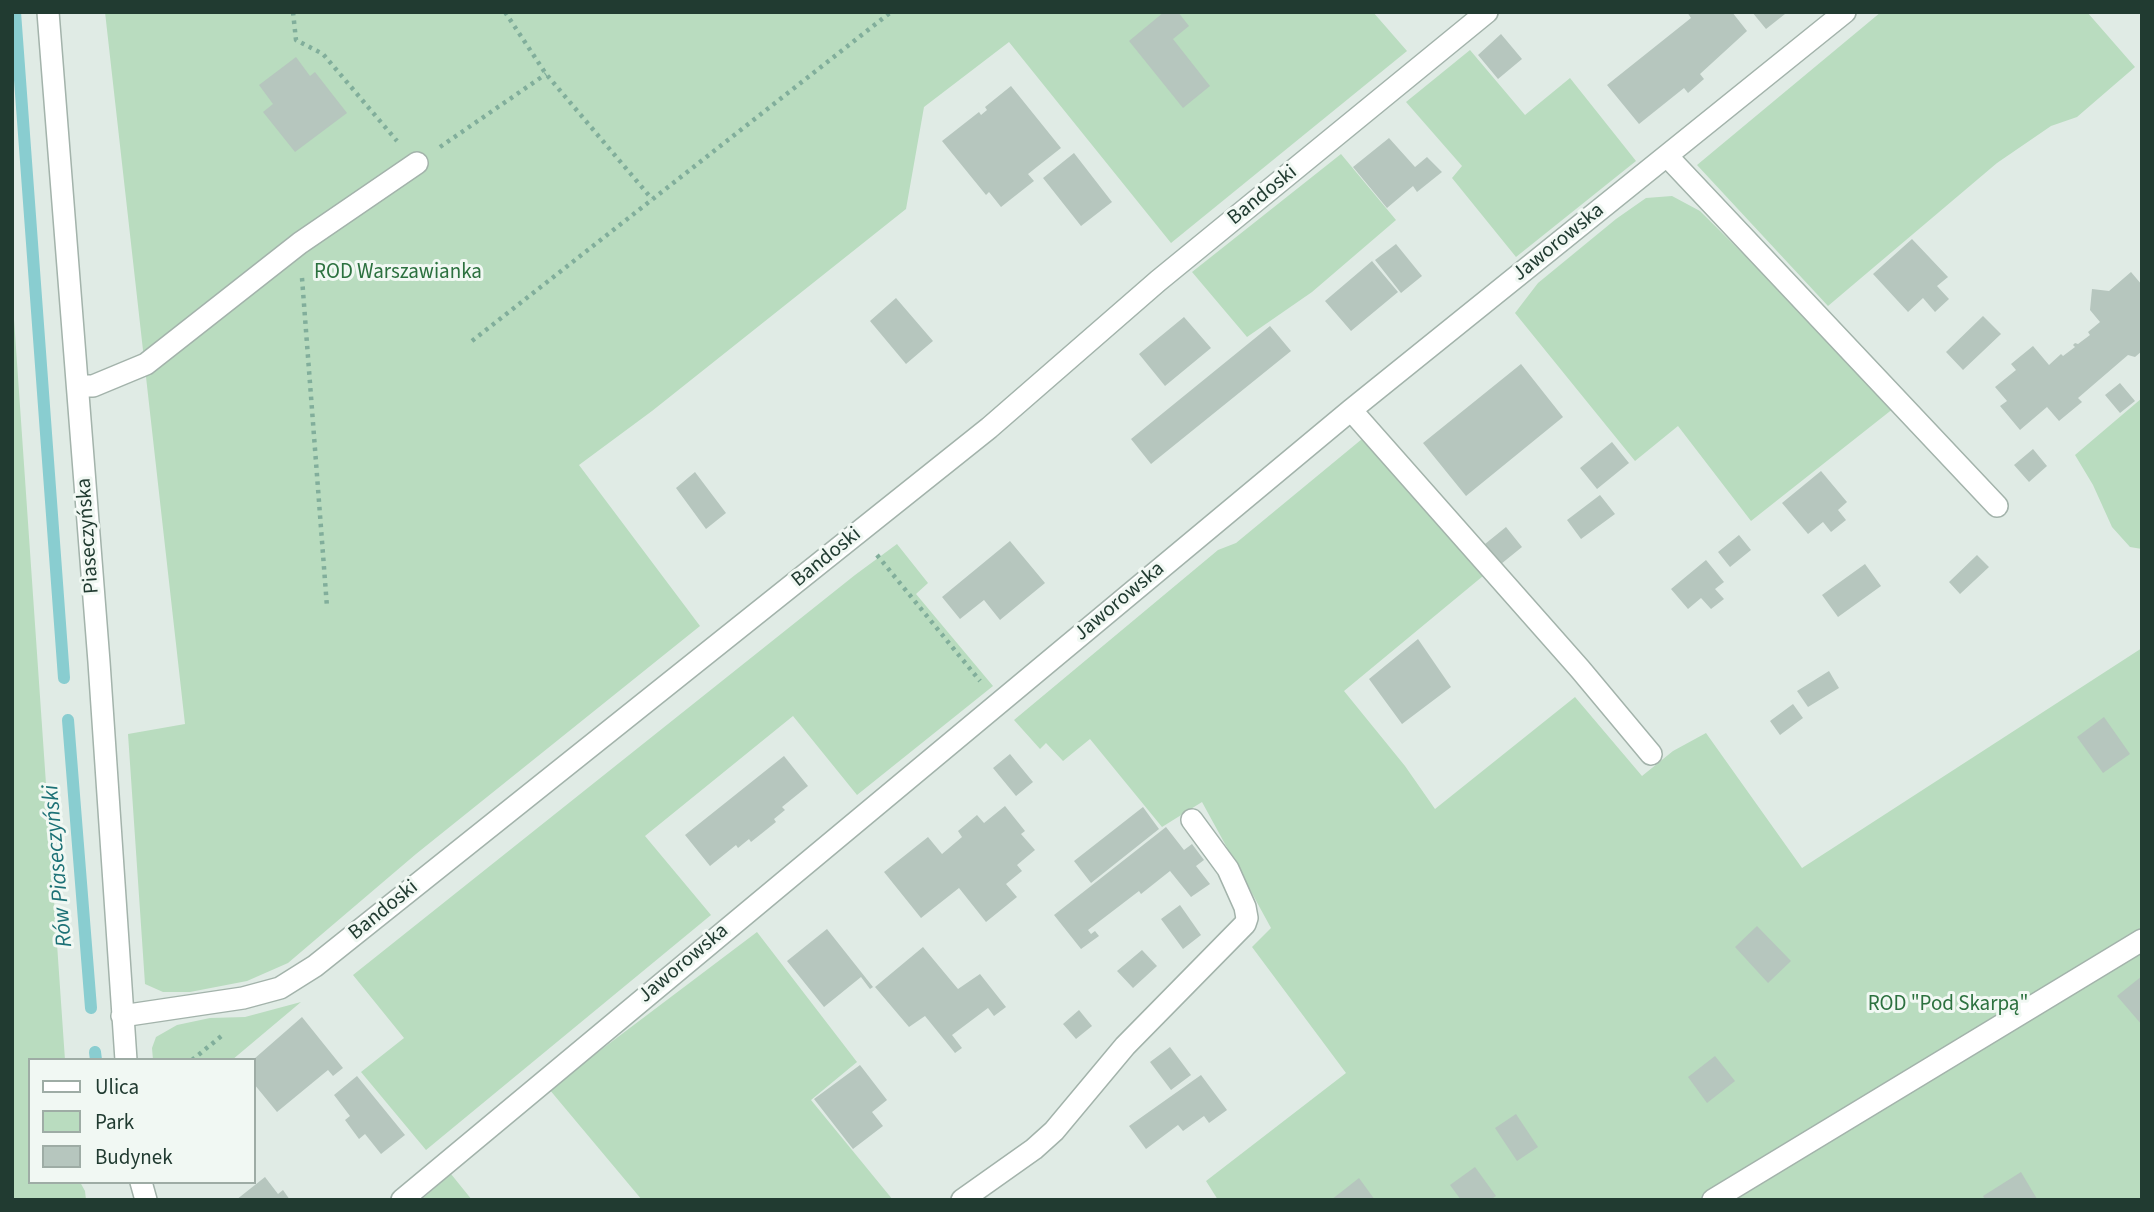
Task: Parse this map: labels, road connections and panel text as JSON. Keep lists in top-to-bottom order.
{
  "streets": {
    "street": ["Bandoski", "Jaworowska", "Piaseczyńska"]
  },
  "crossings": [
    ["Bandoski", "Piaseczyńska"]
  ],
  "water": ["Rów Piaseczyński"],
  "parks": ["ROD Warszawianka", "ROD \"Pod Skarpą\""],
  "legend": ["Ulica", "Park", "Budynek"]
}
